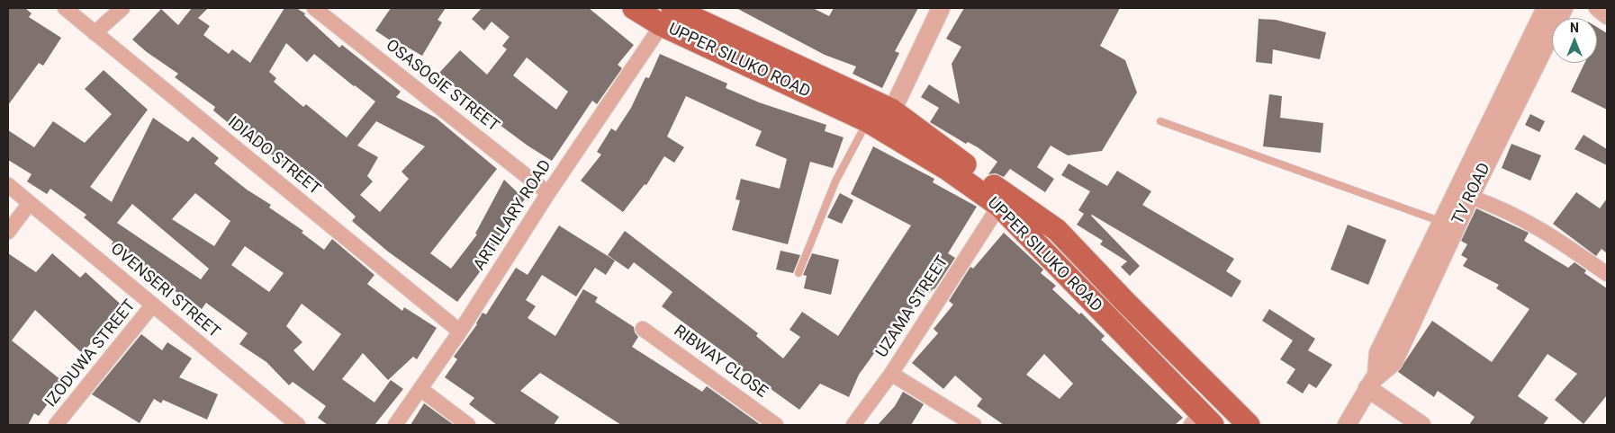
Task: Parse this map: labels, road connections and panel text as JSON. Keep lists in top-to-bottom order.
{
  "streets": {
    "main road": ["UPPER SILUKO ROAD"],
    "street": [
      "OSASOGIE STREET",
      "IDIADO STREET",
      "TV ROAD",
      "ARTILLARY ROAD",
      "OVENSERI STREET",
      "UZAMA STREET",
      "IZODUWA STREET",
      "RIBWAY CLOSE"
    ]
  },
  "crossings": [
    ["UPPER SILUKO ROAD", "ARTILLARY ROAD"],
    ["UPPER SILUKO ROAD", "UZAMA STREET"],
    ["OSASOGIE STREET", "ARTILLARY ROAD"],
    ["IDIADO STREET", "ARTILLARY ROAD"],
    ["OVENSERI STREET", "IZODUWA STREET"]
  ],
  "north": "top"
}
